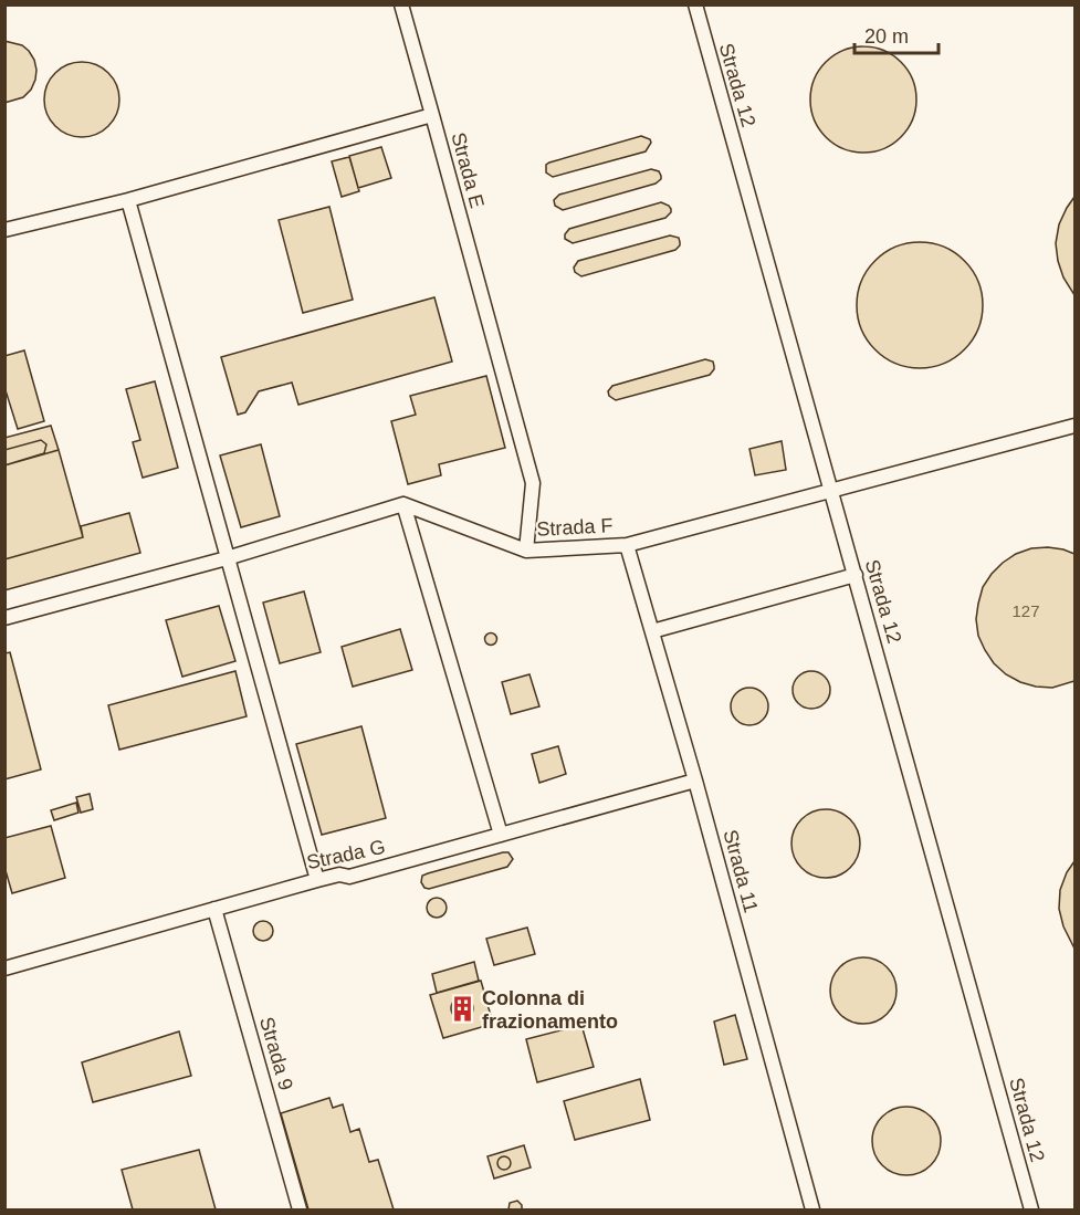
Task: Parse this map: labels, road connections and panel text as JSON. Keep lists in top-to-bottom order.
{
  "streets": {
    "lane": [
      "Strada 12",
      "Strada E",
      "Strada F",
      "Strada G",
      "Strada 11",
      "Strada 9"
    ]
  },
  "crossings": [
    ["Strada 12", "Strada F"],
    ["Strada E", "Strada F"],
    ["Strada F", "Strada 11"],
    ["Strada G", "Strada 11"],
    ["Strada G", "Strada 9"]
  ],
  "places": {
    "building": ["Colonna di frazionamento"]
  },
  "house_numbers": ["127"],
  "scale_bar": "20 m"
}
